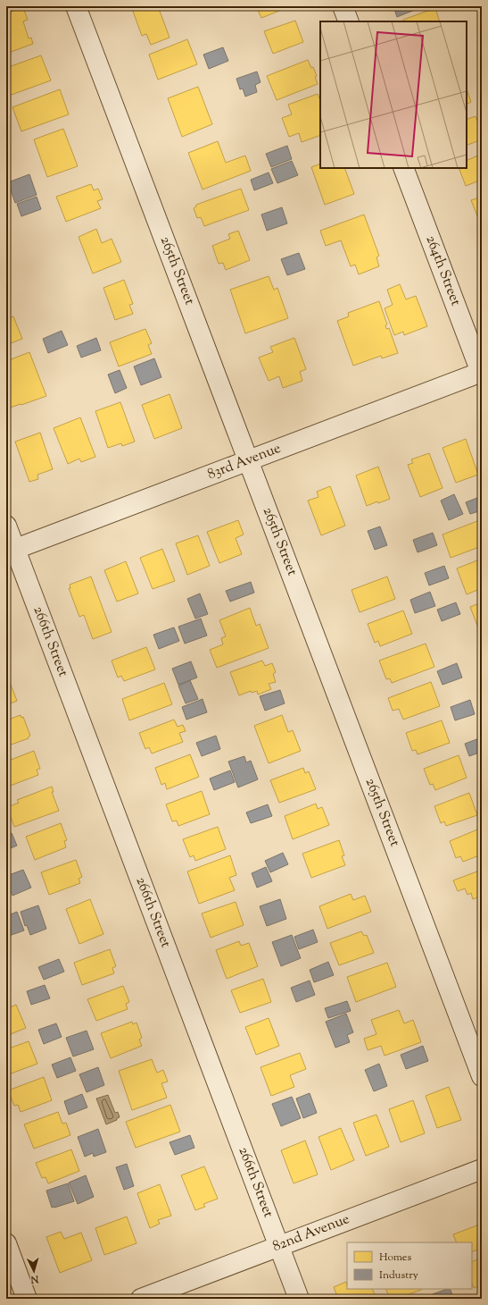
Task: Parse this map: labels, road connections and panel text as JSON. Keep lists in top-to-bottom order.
{
  "streets": {
    "street": [
      "265th Street",
      "264th Street",
      "83rd Avenue",
      "266th Street",
      "82nd Avenue"
    ]
  },
  "crossings": [
    ["265th Street", "83rd Avenue"],
    ["264th Street", "83rd Avenue"],
    ["83rd Avenue", "266th Street"],
    ["266th Street", "82nd Avenue"]
  ],
  "legend": ["Homes", "Industry"],
  "north": "bottom"
}
